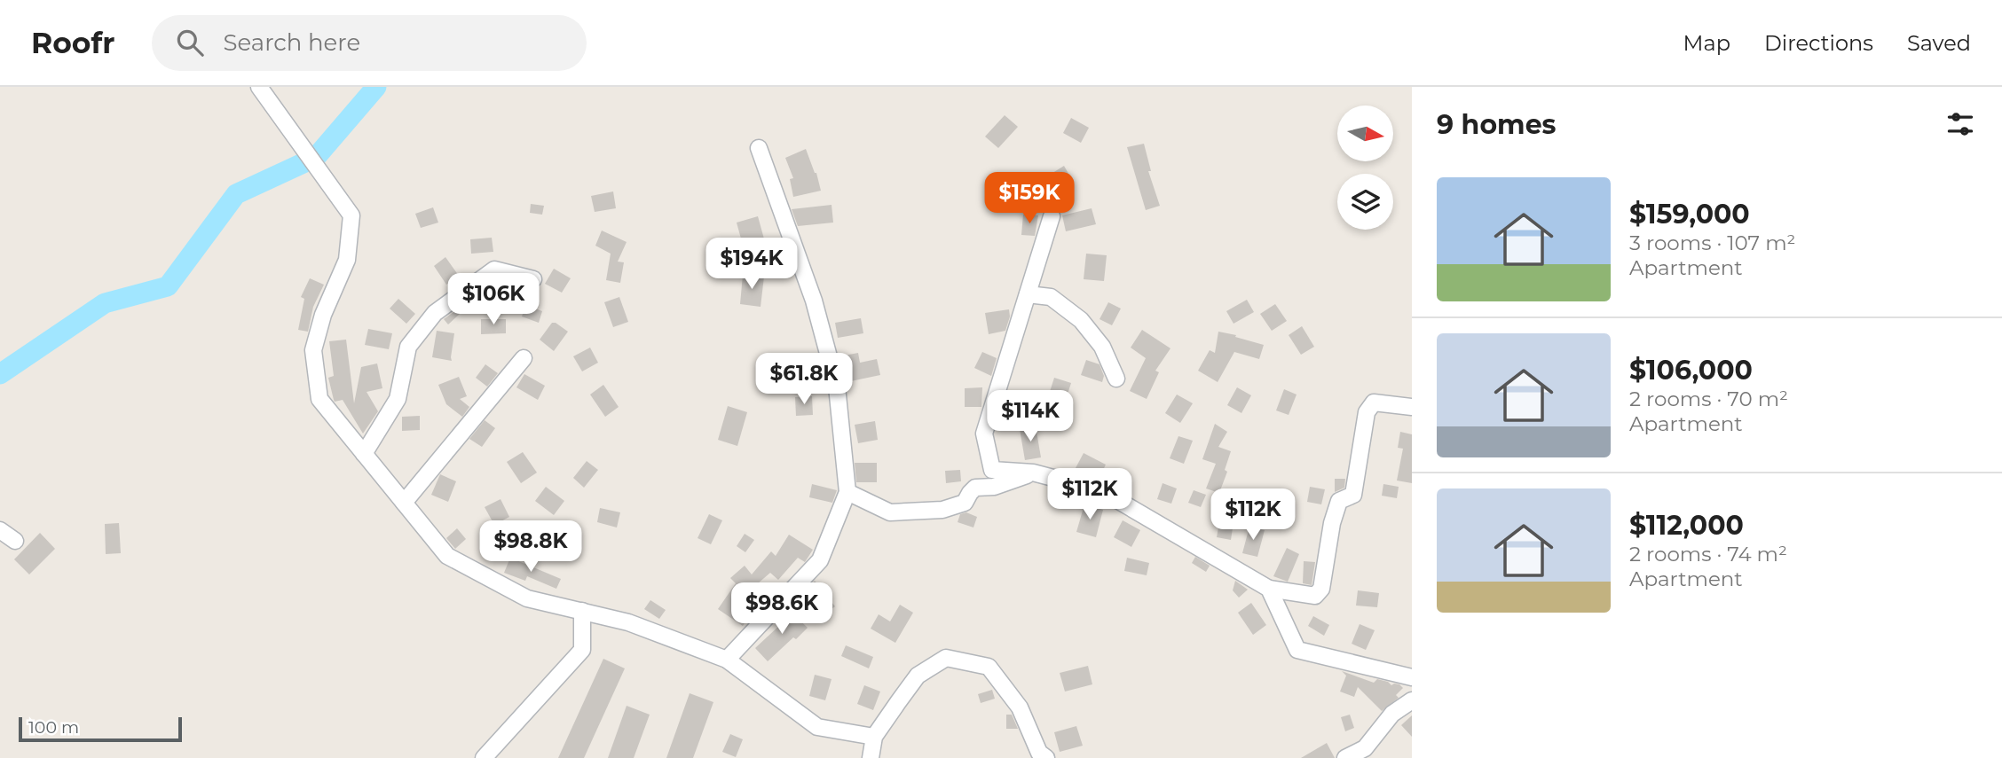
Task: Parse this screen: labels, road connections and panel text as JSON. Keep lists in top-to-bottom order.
{
  "scale_bar": "100 m",
  "north": "right",
  "page": {
    "header": "Roofr",
    "search": "Search here",
    "nav": ["Map", "Directions", "Saved"],
    "heading": "9 homes",
    "list": [
      {
        "name": "$159,000",
        "note": "3 rooms · 107 m² · Apartment"
      },
      {
        "name": "$106,000",
        "note": "2 rooms · 70 m² · Apartment"
      },
      {
        "name": "$112,000",
        "note": "2 rooms · 74 m² · Apartment"
      }
    ],
    "price": [
      "$159K",
      "$194K",
      "$106K",
      "$61.8K",
      "$114K",
      "$112K",
      "$112K",
      "$98.8K",
      "$98.6K"
    ],
    "scale": "100 m"
  }
}
